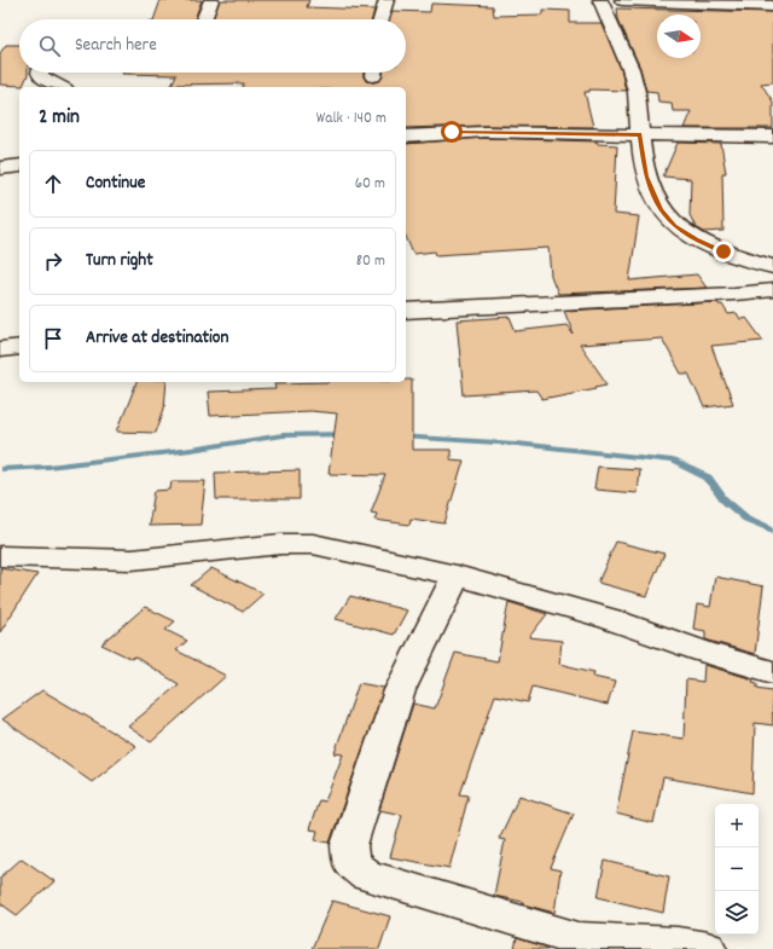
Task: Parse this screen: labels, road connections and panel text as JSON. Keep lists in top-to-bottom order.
{
  "north": "right",
  "page": {
    "search": "Search here",
    "heading": ["2 min", "Walk · 140 m"],
    "list": [
      ["Continue", "60 m"],
      ["Turn right", "80 m"],
      "Arrive at destination"
    ],
    "map_buttons": ["+", "−"]
  }
}
